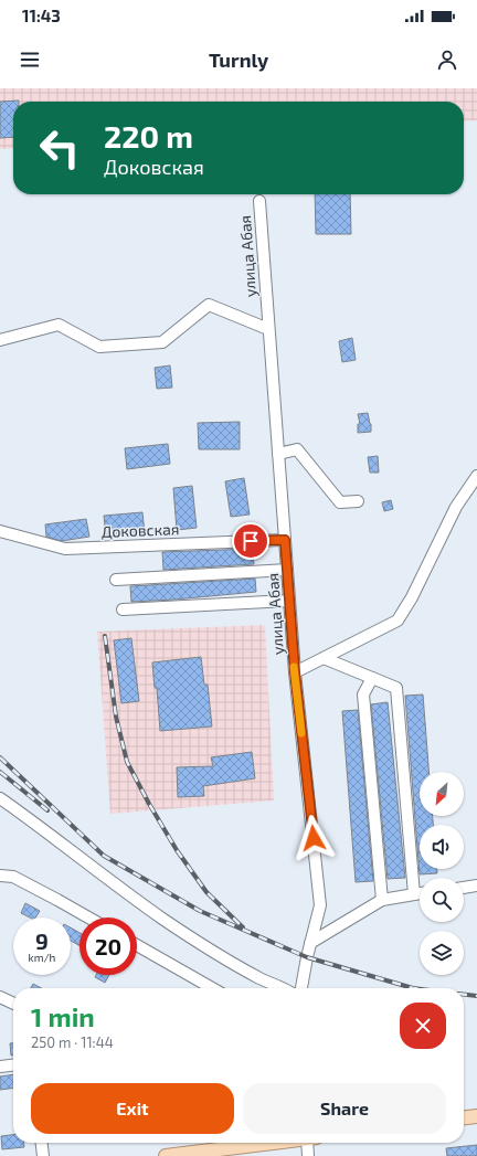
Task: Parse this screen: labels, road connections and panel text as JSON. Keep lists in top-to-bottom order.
{
  "streets": {
    "street": ["улица Абая", "Доковская"]
  },
  "crossings": [
    ["улица Абая", "Доковская"]
  ],
  "north": "bottom left",
  "page": {
    "status": "11:43",
    "header": "Turnly",
    "turn": ["220 m", "Доковская"],
    "speed": "9 km/h",
    "limit": "20",
    "heading": ["1 min", "250 m · 11:44"],
    "buttons": ["Exit", "Share"]
  }
}
